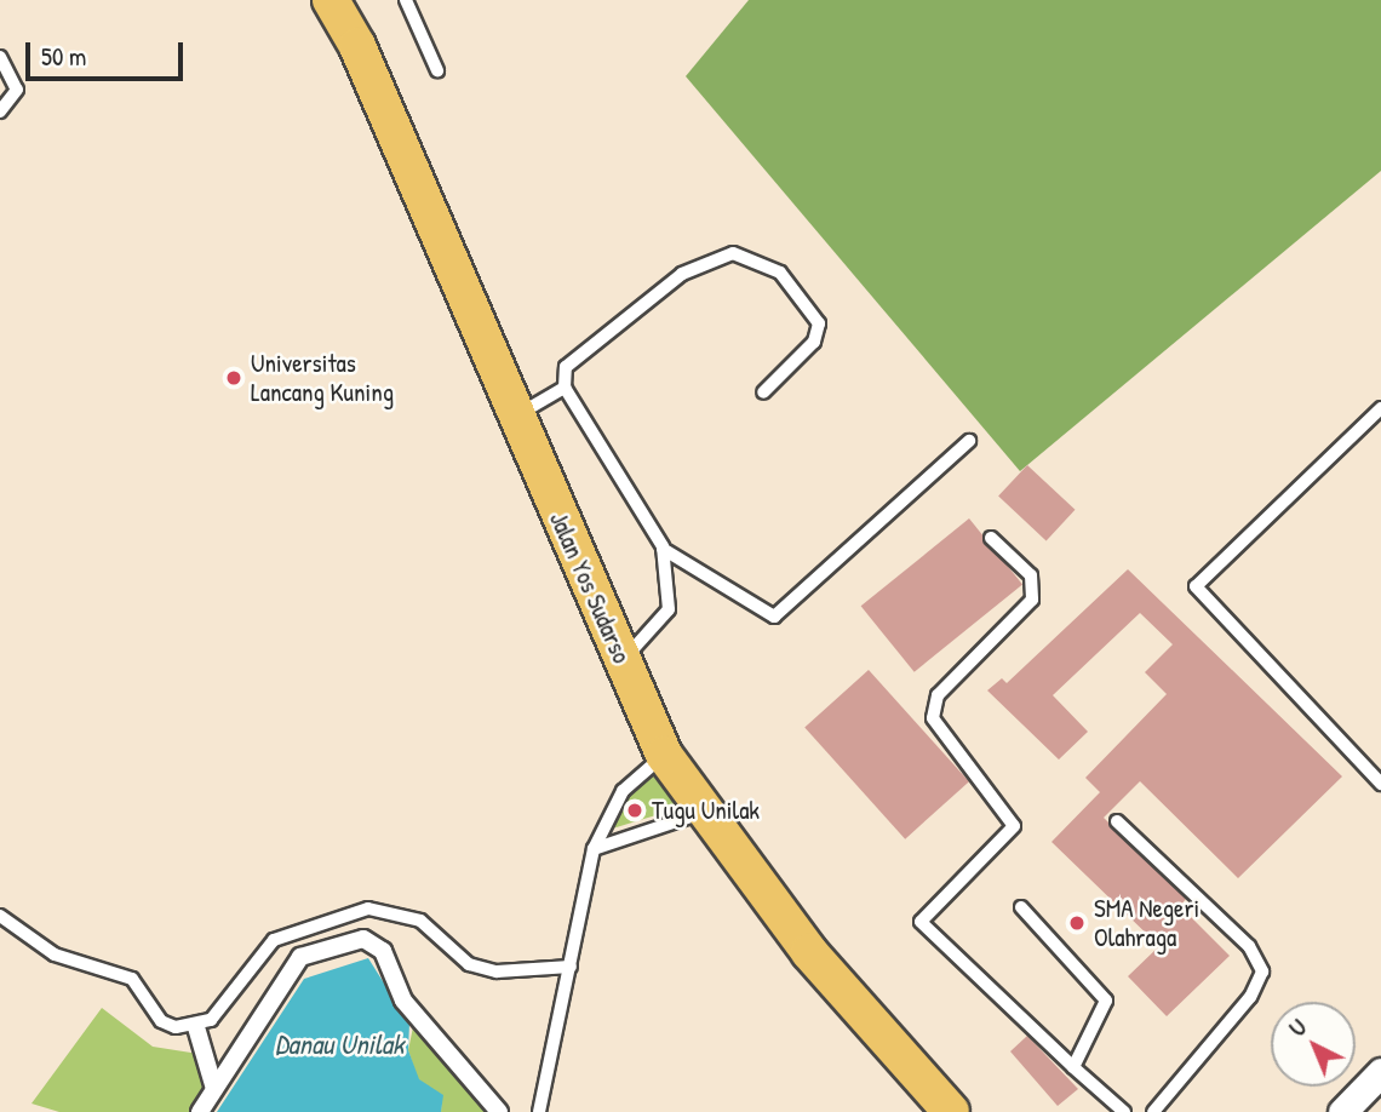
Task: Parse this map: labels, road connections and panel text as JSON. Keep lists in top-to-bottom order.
{
  "streets": {
    "main road": ["Jalan Yos Sudarso"]
  },
  "water": ["Danau Unilak"],
  "places": ["Universitas Lancang Kuning", "Tugu Unilak", "SMA Negeri Olahraga"],
  "scale_bar": "50 m",
  "north": "top left"
}
